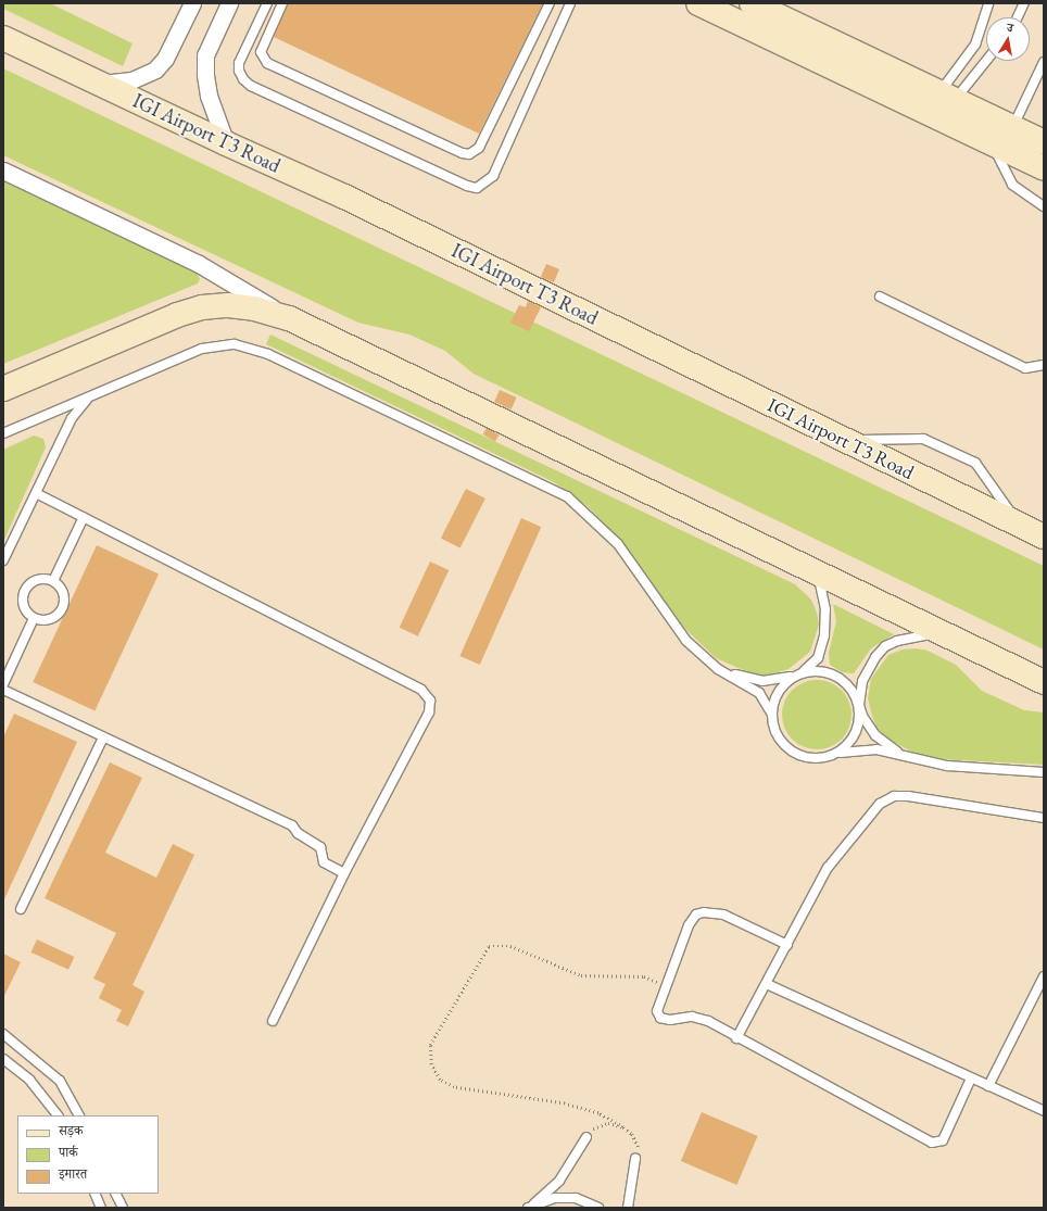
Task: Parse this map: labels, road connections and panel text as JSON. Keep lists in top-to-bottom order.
{
  "streets": {
    "main road": ["IGI Airport T3 Road"]
  },
  "legend": ["सड़क", "पार्क", "इमारत"],
  "north": "top"
}
